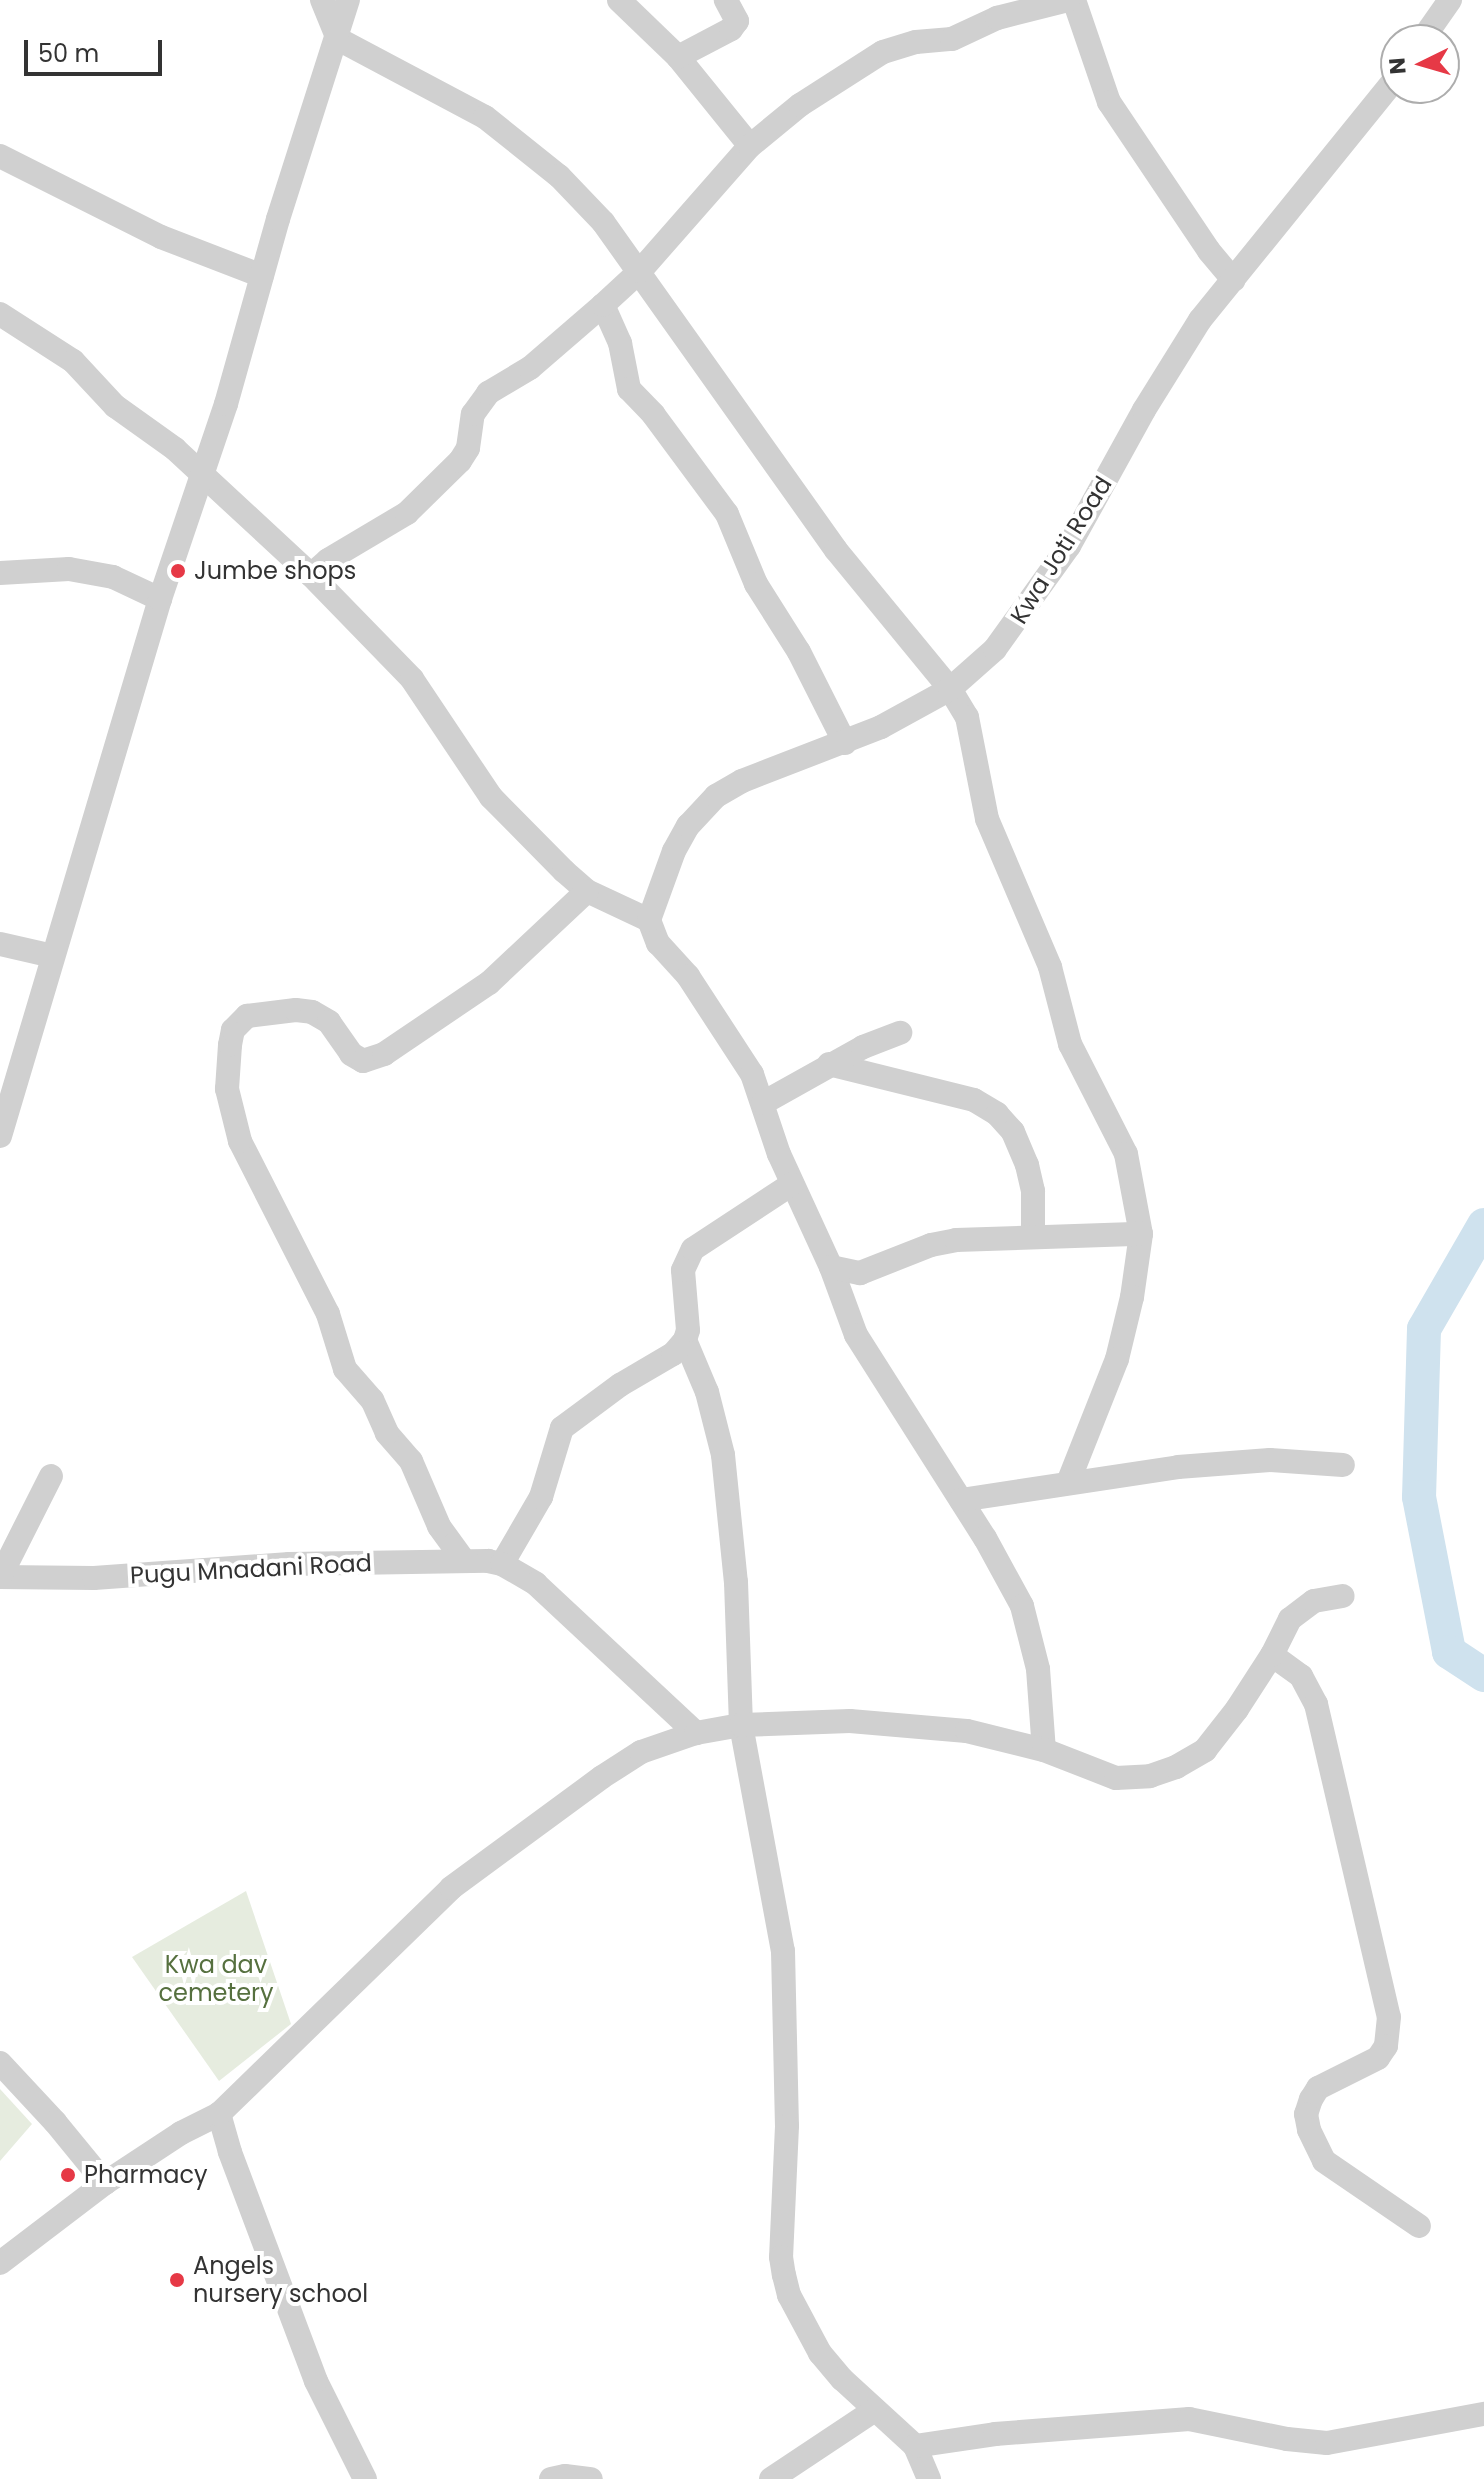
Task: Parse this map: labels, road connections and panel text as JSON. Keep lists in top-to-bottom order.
{
  "streets": {
    "street": ["Kwa Joti Road", "Pugu Mnadani Road"]
  },
  "parks": ["Kwa dav cemetery"],
  "places": ["Jumbe shops", "Pharmacy", "Angels nursery school"],
  "scale_bar": "50 m",
  "north": "left"
}
